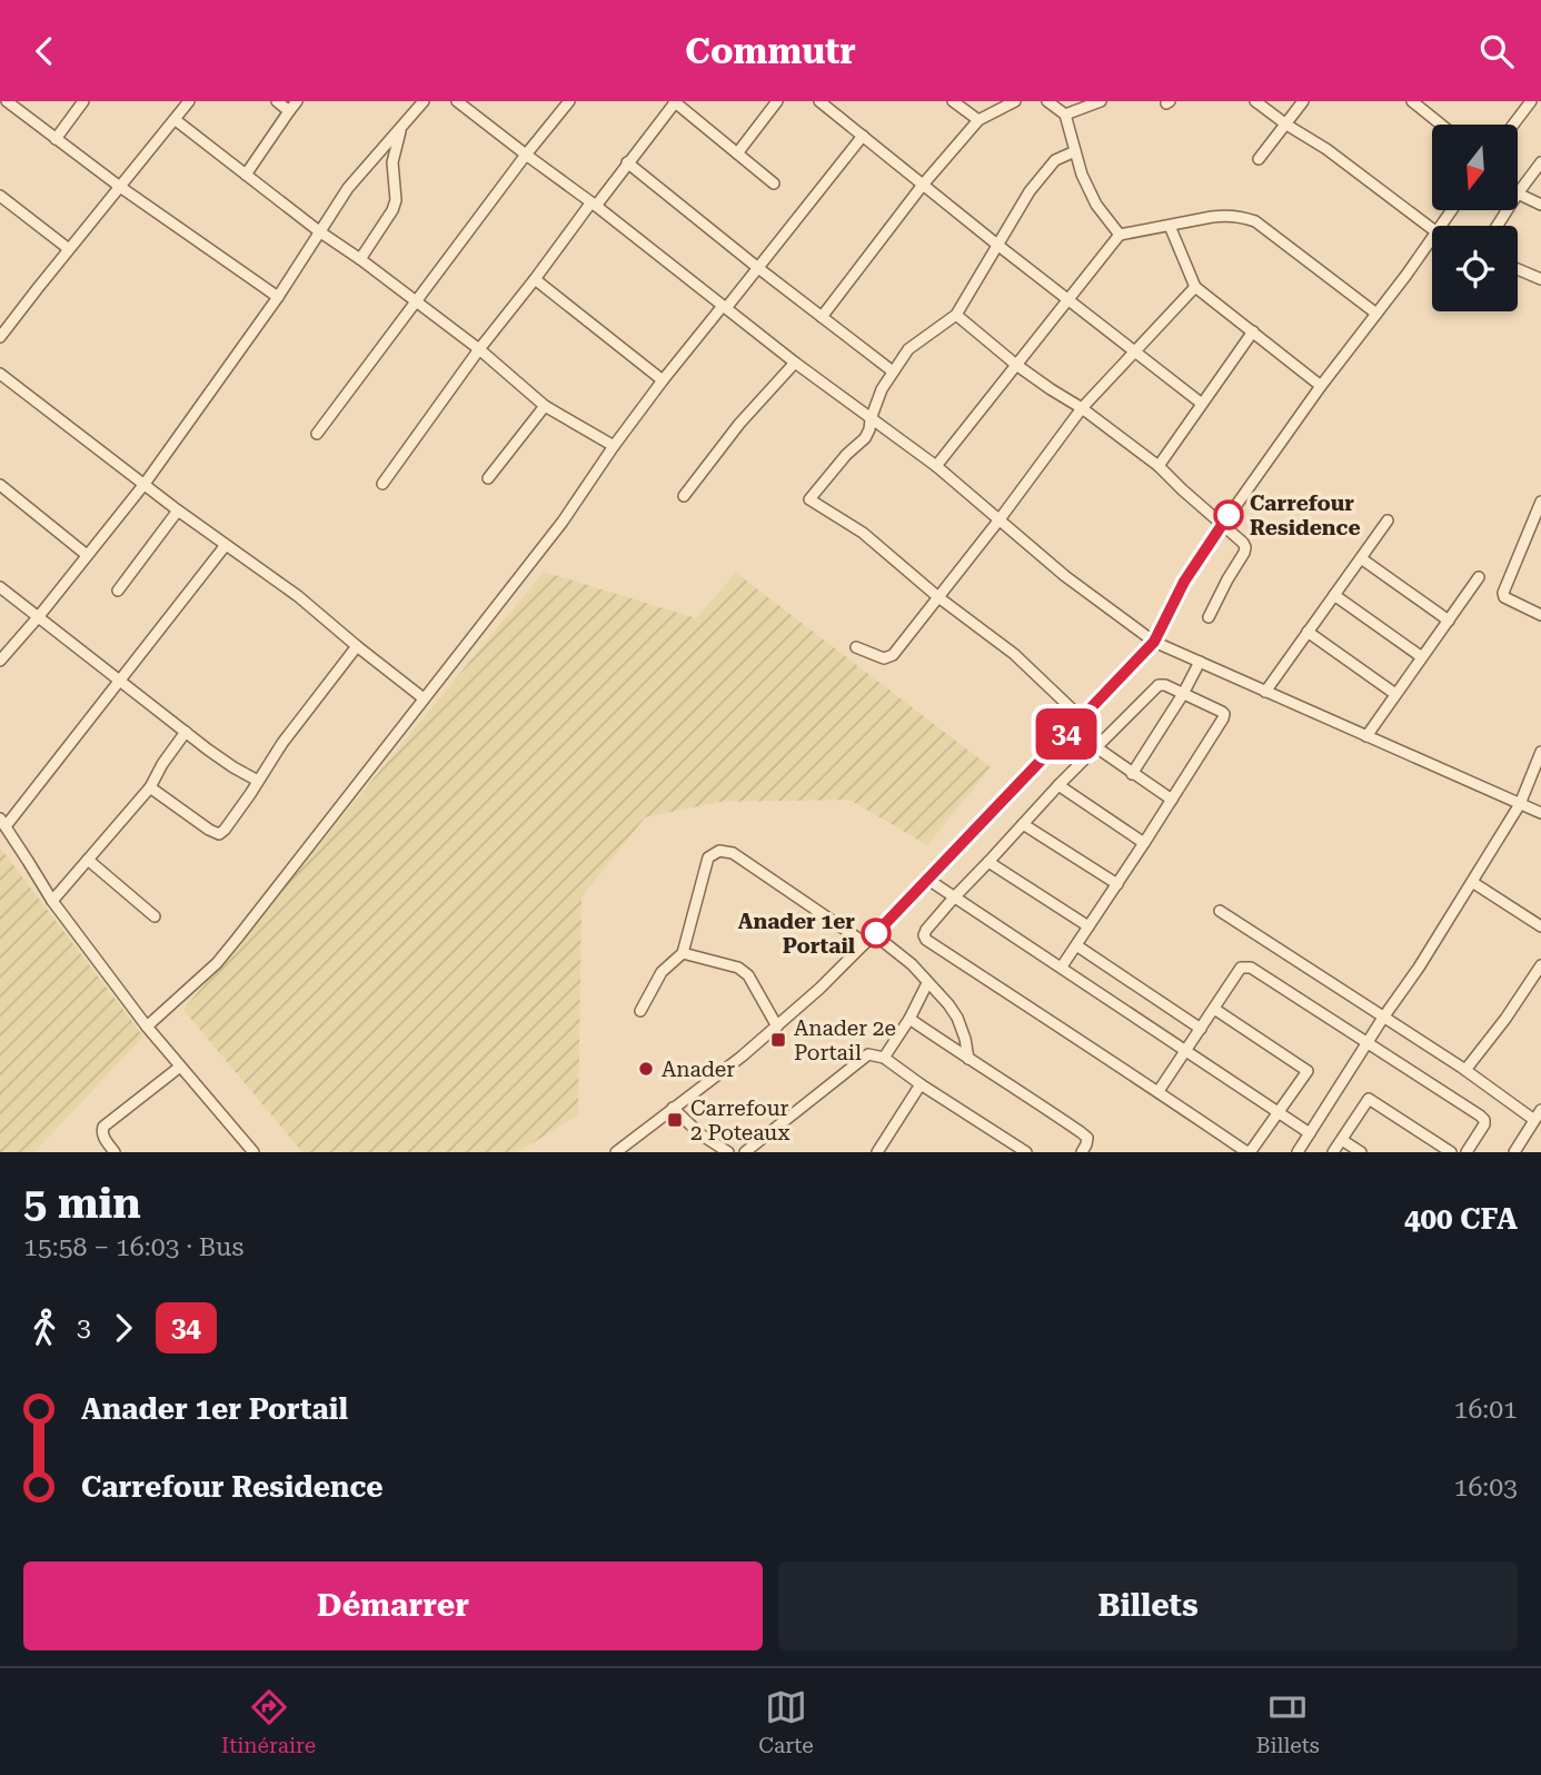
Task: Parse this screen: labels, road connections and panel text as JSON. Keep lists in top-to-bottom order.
{
  "places": {
    "other": ["Carrefour Residence", "Anader 1er Portail", "Anader"],
    "transit": ["Anader 2e Portail", "Carrefour 2 Poteaux"]
  },
  "lines": ["bus line 34"],
  "north": "bottom",
  "page": {
    "header": "Commutr",
    "on_map": "34",
    "heading": ["5 min", "15:58 – 16:03 · Bus", "400 CFA"],
    "legs": ["3", "34"],
    "list": [
      {
        "name": "Anader 1er Portail",
        "value": "16:01"
      },
      {
        "name": "Carrefour Residence",
        "value": "16:03"
      }
    ],
    "buttons": ["Démarrer", "Billets"],
    "tabs": ["Itinéraire", "Carte", "Billets"]
  }
}
